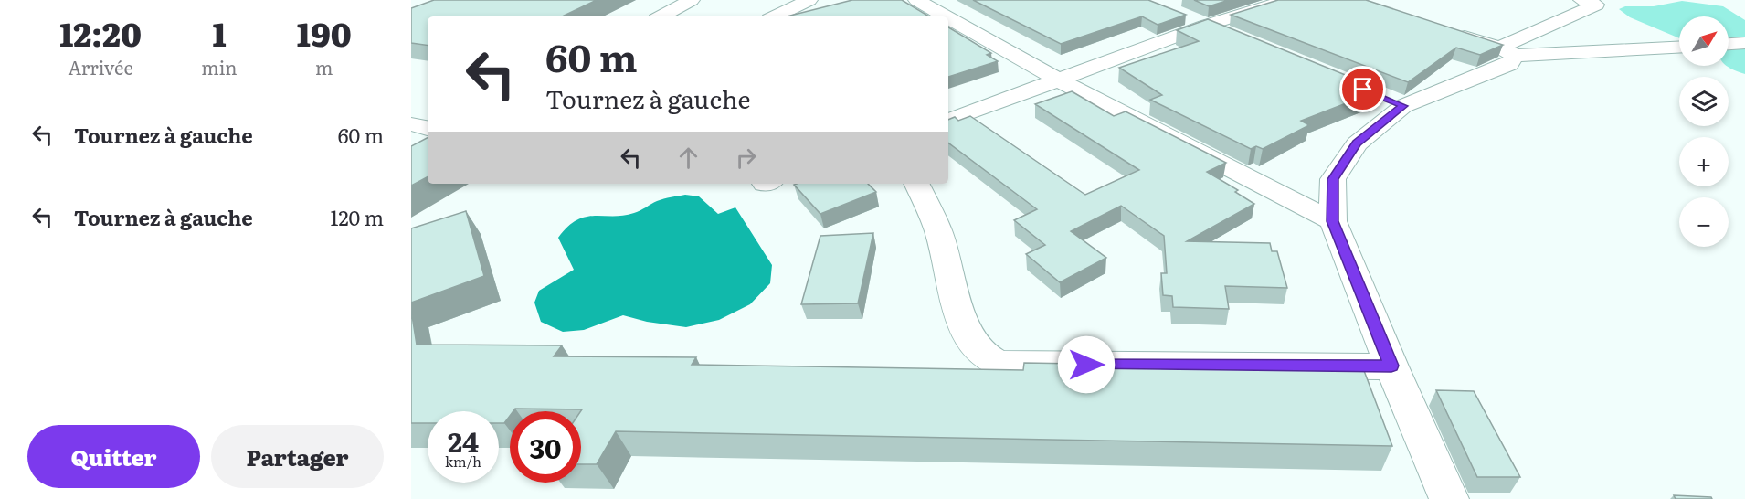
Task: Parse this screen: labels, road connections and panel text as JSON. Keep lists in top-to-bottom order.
{
  "north": "top right",
  "page": {
    "eta": [
      "12:20",
      "Arrivée",
      "1",
      "min",
      "190",
      "m"
    ],
    "map_buttons": ["+", "−"],
    "turn": ["60 m", "Tournez à gauche"],
    "list": [
      {
        "name": "Tournez à gauche",
        "value": "60 m"
      },
      {
        "name": "Tournez à gauche",
        "value": "120 m"
      }
    ],
    "speed": "24 km/h",
    "limit": "30",
    "buttons": ["Quitter", "Partager"]
  }
}
